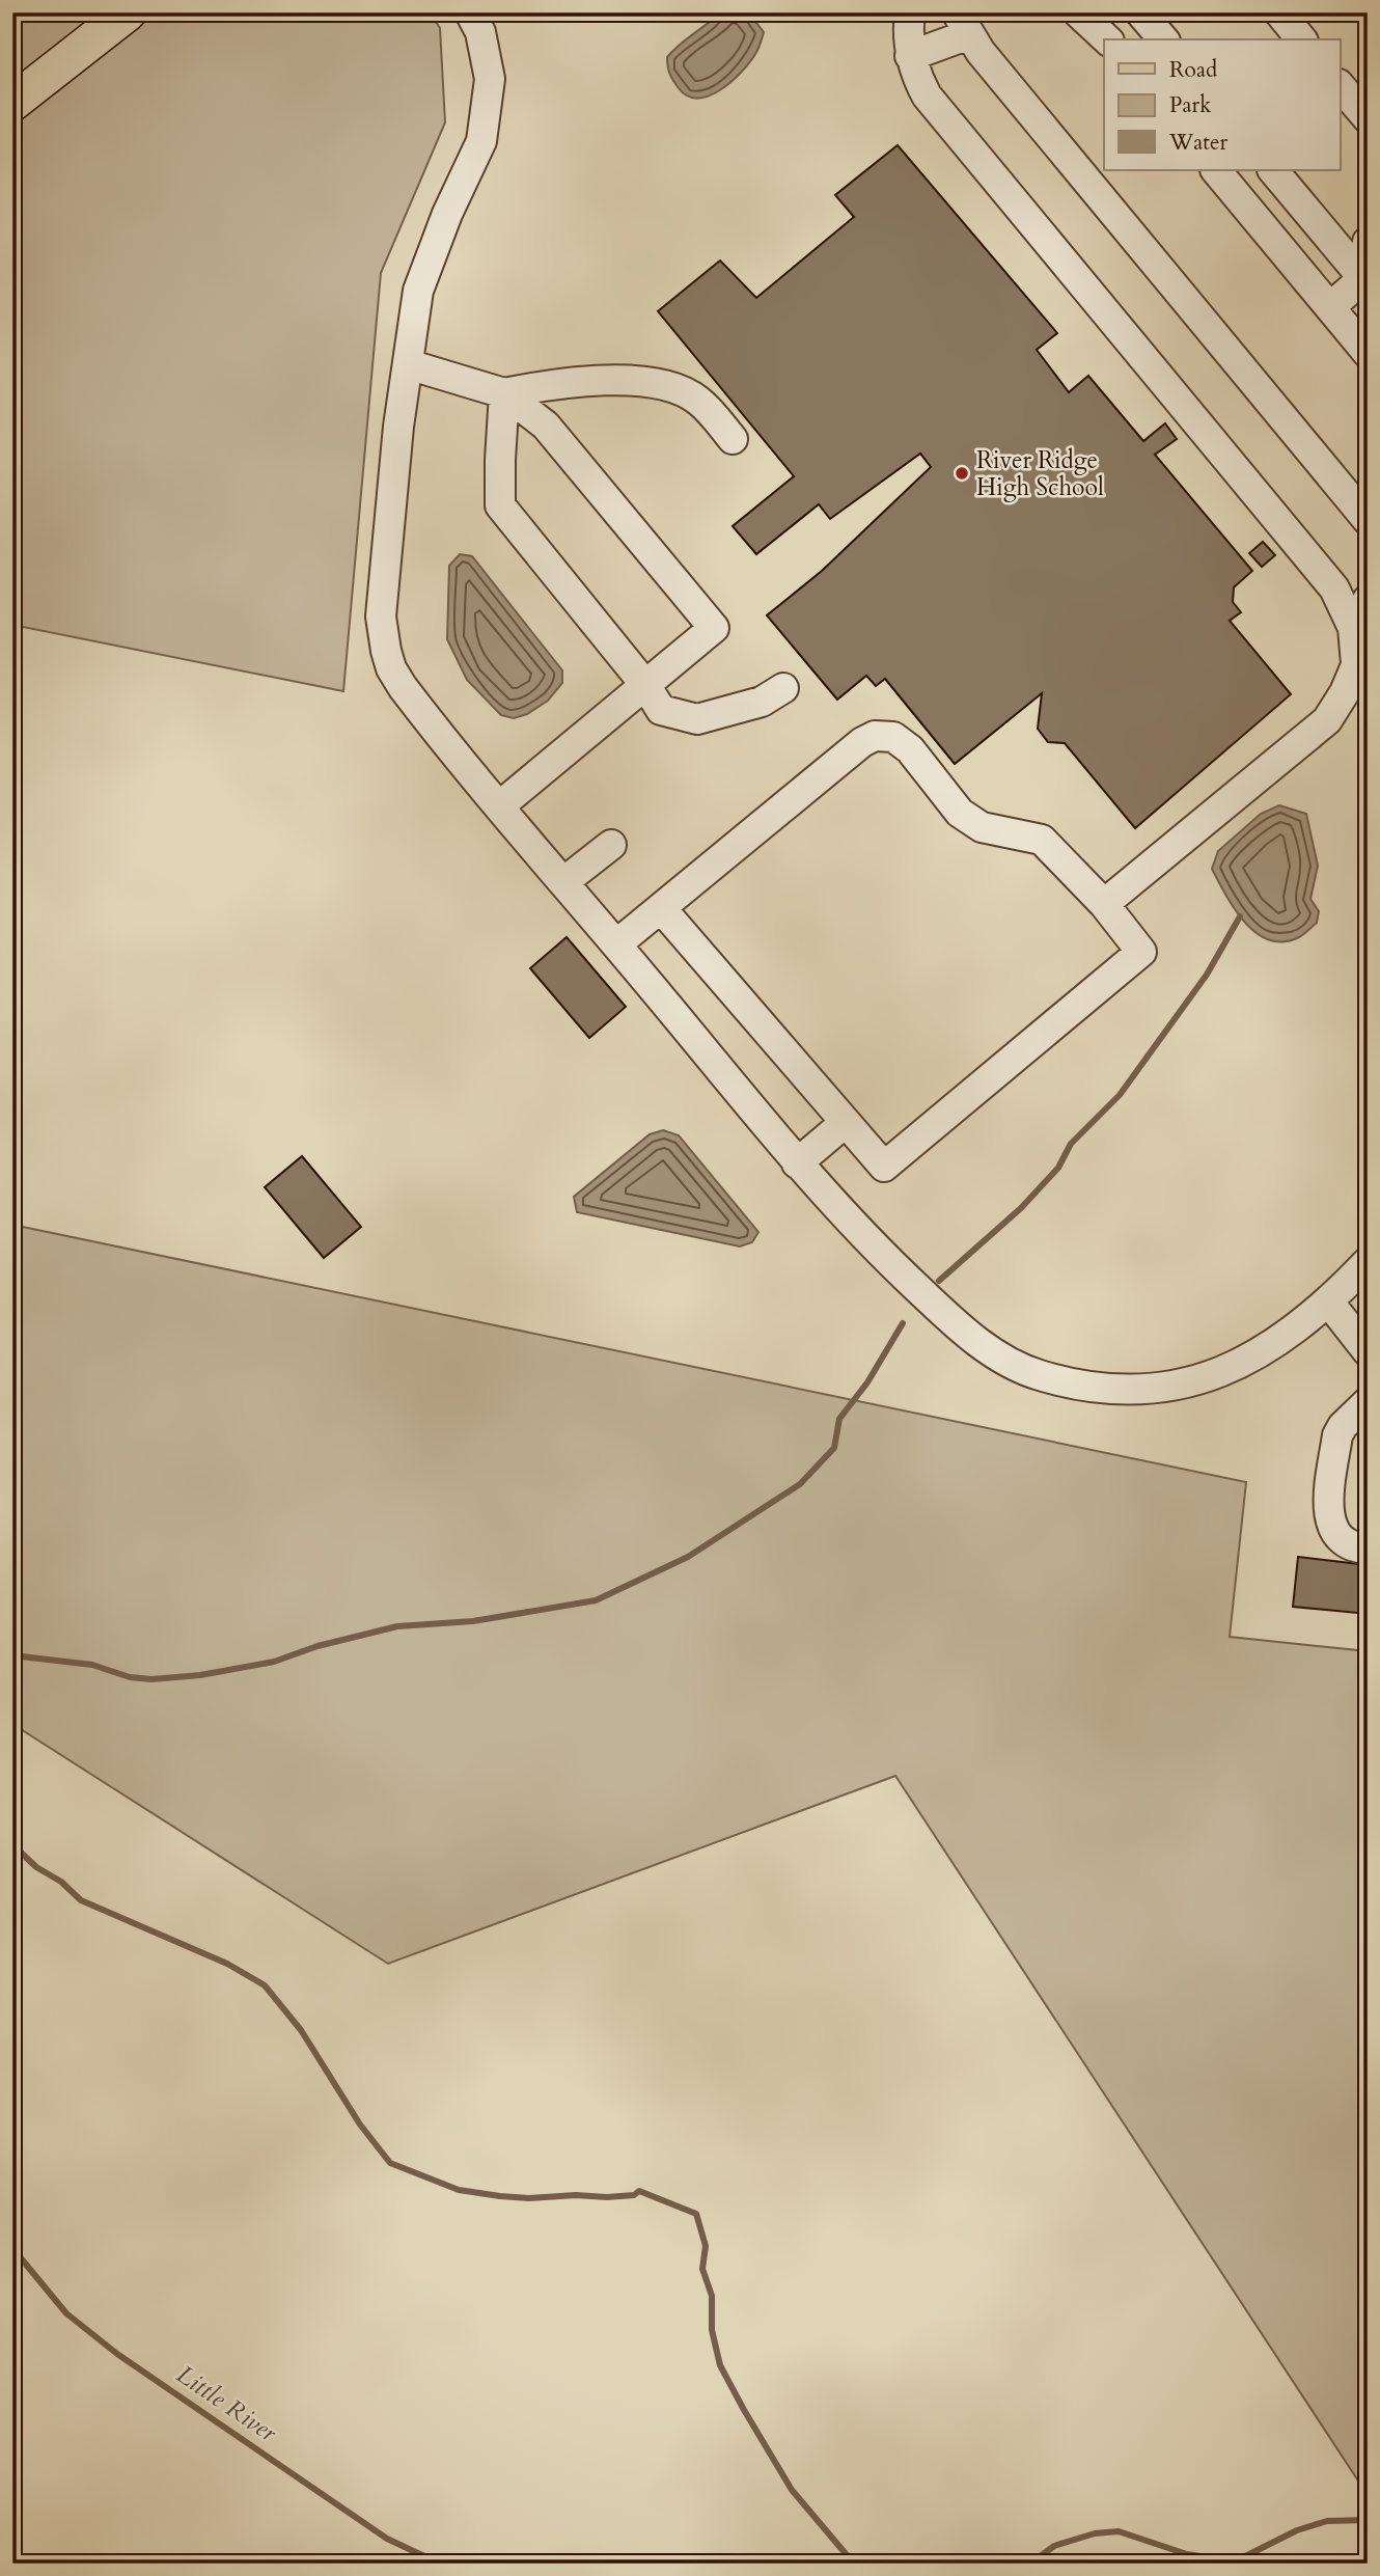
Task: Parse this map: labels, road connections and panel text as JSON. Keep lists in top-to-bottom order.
{
  "water": ["Little River"],
  "places": ["River Ridge High School"],
  "legend": ["Road", "Park", "Water"]
}
